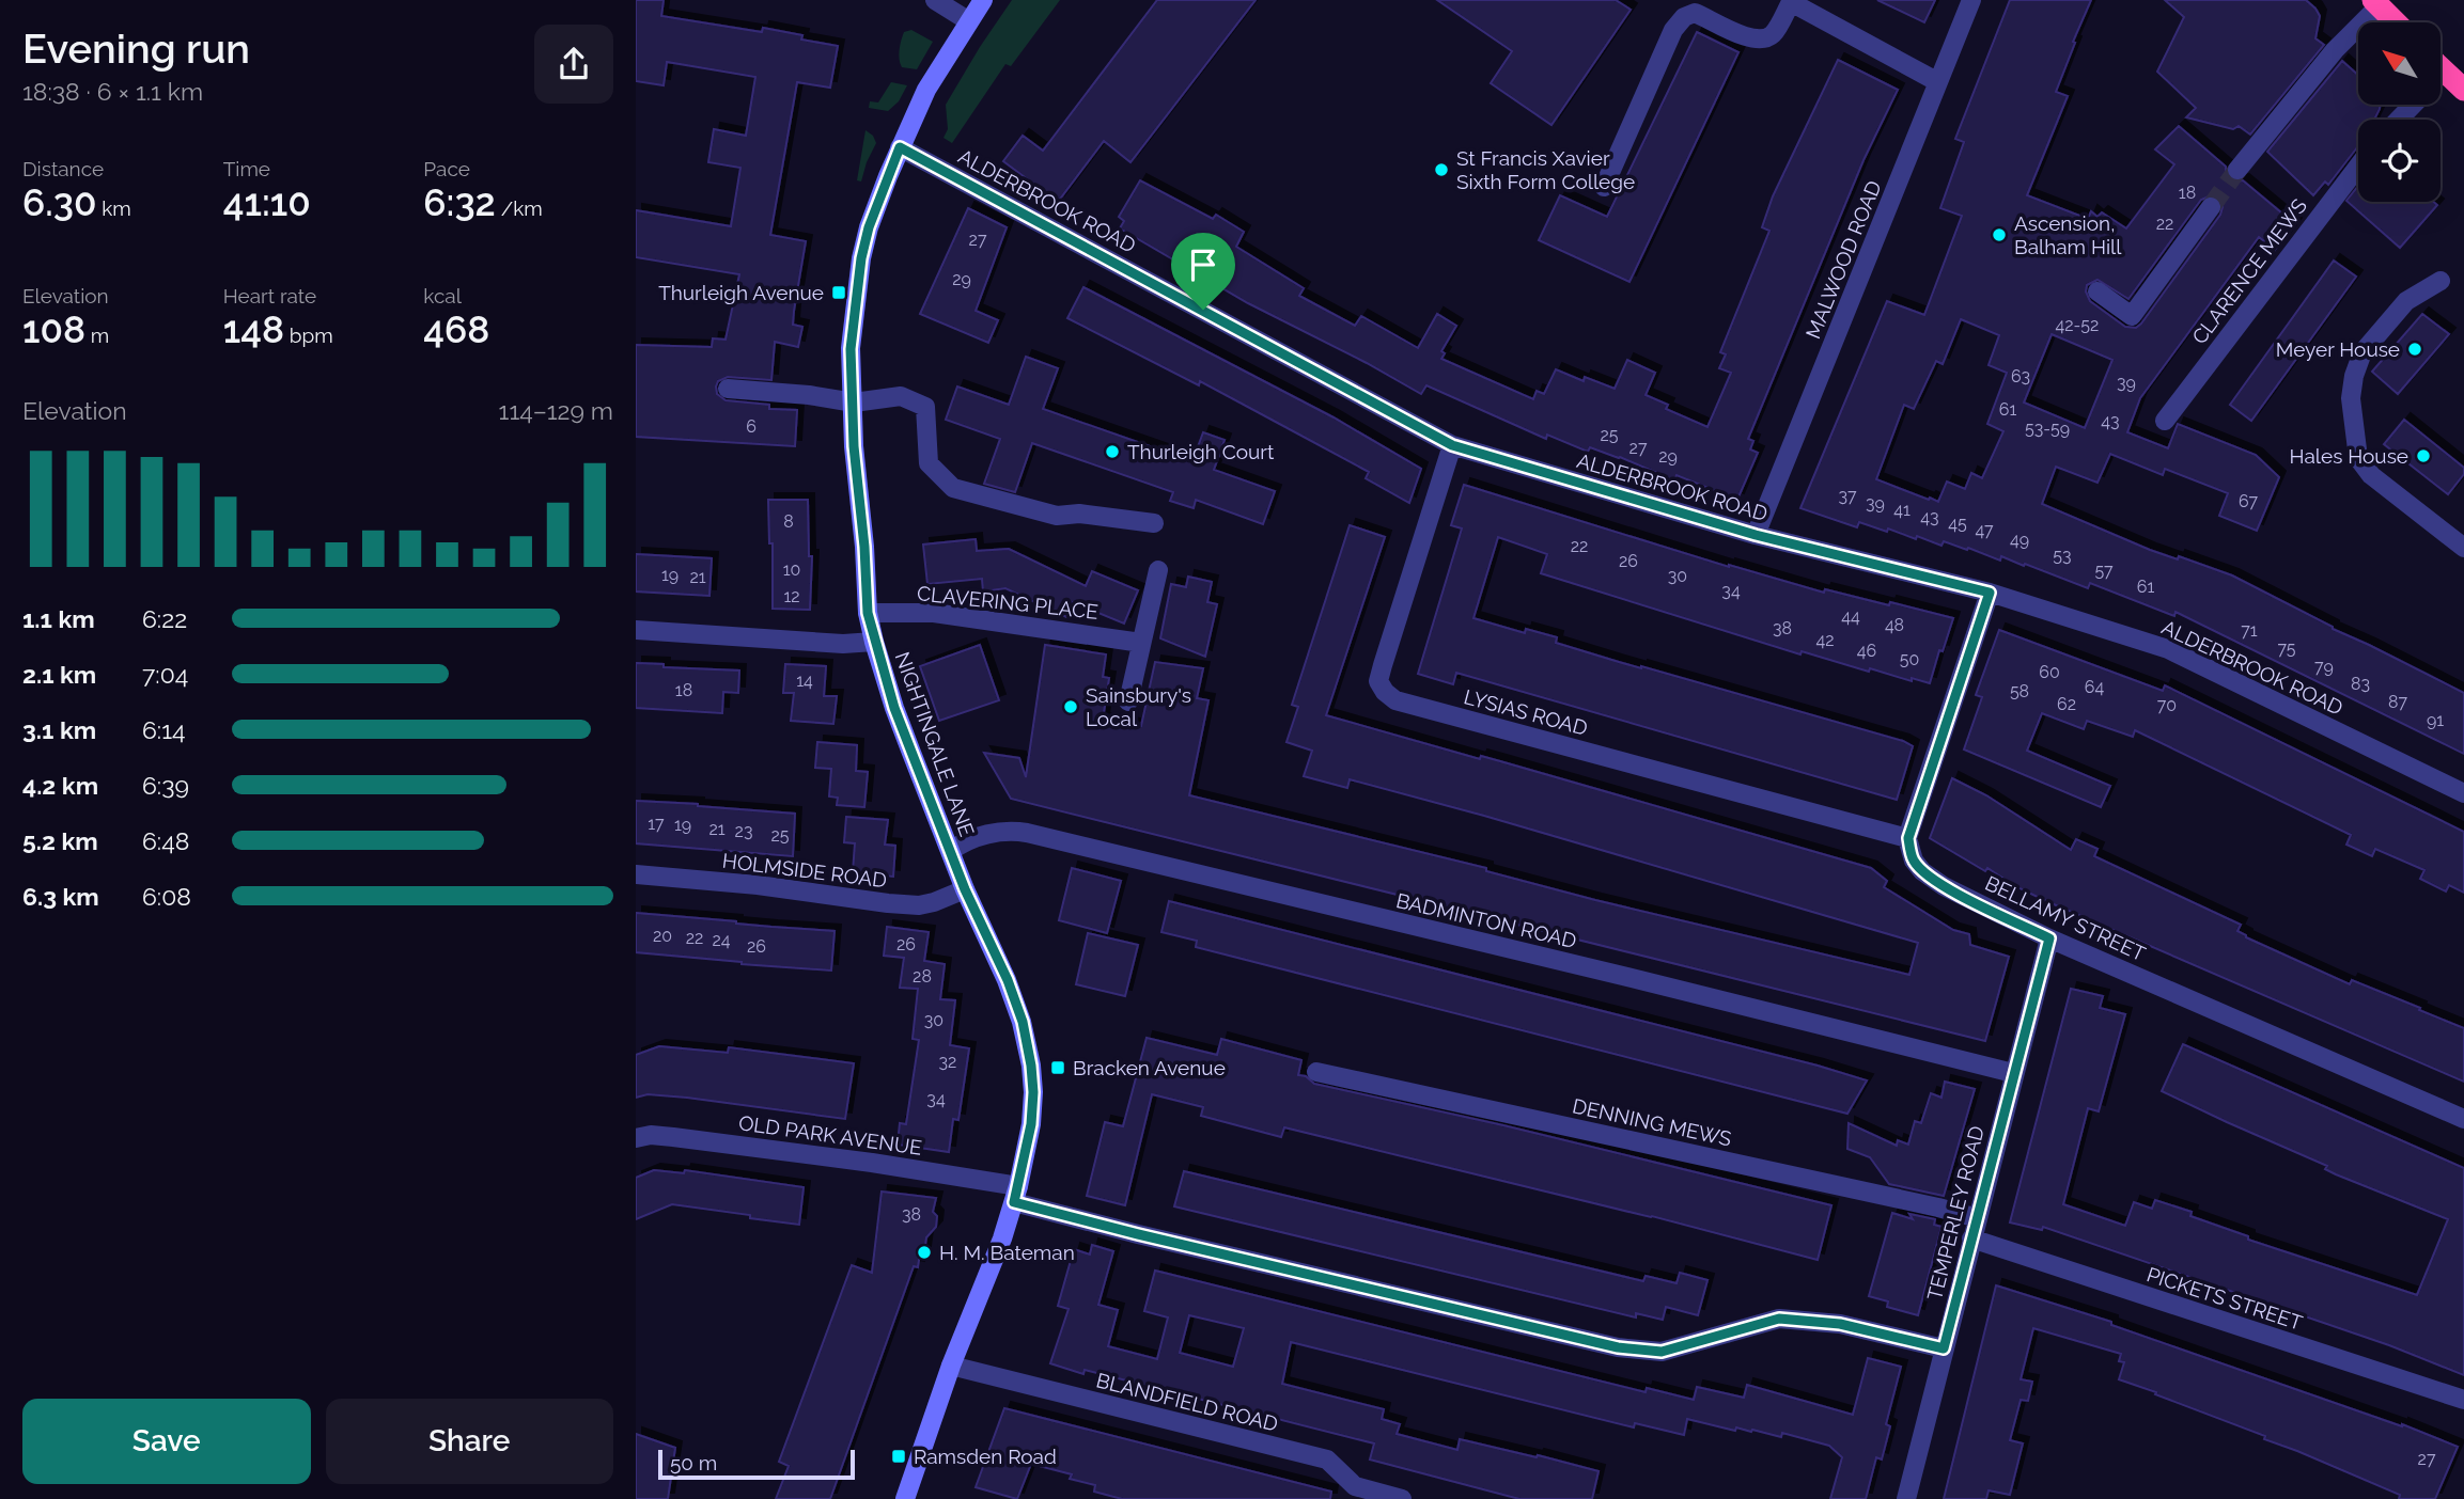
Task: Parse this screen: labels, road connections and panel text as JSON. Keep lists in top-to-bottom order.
{
  "streets": {
    "main road": ["NIGHTINGALE LANE"],
    "street": [
      "ALDERBROOK ROAD",
      "MALWOOD ROAD",
      "CLARENCE MEWS",
      "CLAVERING PLACE",
      "LYSIAS ROAD",
      "HOLMSIDE ROAD",
      "BELLAMY STREET",
      "BADMINTON ROAD",
      "DENNING MEWS",
      "OLD PARK AVENUE",
      "TEMPERLEY ROAD",
      "PICKETS STREET",
      "BLANDFIELD ROAD"
    ]
  },
  "crossings": [
    ["ALDERBROOK ROAD", "MALWOOD ROAD"],
    ["ALDERBROOK ROAD", "LYSIAS ROAD"],
    ["ALDERBROOK ROAD", "NIGHTINGALE LANE"],
    ["CLAVERING PLACE", "NIGHTINGALE LANE"],
    ["LYSIAS ROAD", "BELLAMY STREET"],
    ["NIGHTINGALE LANE", "HOLMSIDE ROAD"],
    ["NIGHTINGALE LANE", "BADMINTON ROAD"],
    ["NIGHTINGALE LANE", "OLD PARK AVENUE"],
    ["NIGHTINGALE LANE", "BLANDFIELD ROAD"],
    ["BELLAMY STREET", "TEMPERLEY ROAD"],
    ["BADMINTON ROAD", "TEMPERLEY ROAD"],
    ["DENNING MEWS", "TEMPERLEY ROAD"],
    ["TEMPERLEY ROAD", "PICKETS STREET"]
  ],
  "places": {
    "other": [
      "St Francis Xavier Sixth Form College",
      "Ascension, Balham Hill",
      "Meyer House",
      "Thurleigh Court",
      "Hales House",
      "Sainsbury's Local",
      "H. M. Bateman"
    ],
    "transit": ["Thurleigh Avenue", "Bracken Avenue", "Ramsden Road"]
  },
  "house_numbers": [
    "18",
    "22",
    "27",
    "29",
    "42-52",
    "63",
    "39",
    "61",
    "43",
    "6",
    "53-59",
    "25",
    "27",
    "29",
    "37",
    "67",
    "39",
    "41",
    "43",
    "8",
    "45",
    "47",
    "49",
    "22",
    "53",
    "26",
    "10",
    "57",
    "19",
    "30",
    "21",
    "61",
    "34",
    "12",
    "44",
    "48",
    "38",
    "71",
    "42",
    "75",
    "46",
    "50",
    "79",
    "60",
    "14",
    "83",
    "64",
    "18",
    "58",
    "87",
    "62",
    "70",
    "91",
    "17",
    "19",
    "21",
    "23",
    "25",
    "20",
    "22",
    "24",
    "26",
    "26",
    "28",
    "30",
    "32",
    "34",
    "38",
    "27"
  ],
  "scale_bar": "50 m",
  "north": "top left",
  "page": {
    "heading": ["Evening run", "18:38 · 6 × 1.1 km"],
    "stats": [
      ["Distance", "6.30 km"],
      ["Time", "41:10"],
      ["Pace", "6:32 /km"],
      ["Elevation", "108 m"],
      ["Heart rate", "148 bpm"],
      ["kcal", "468"]
    ],
    "chart": ["Elevation", "114–129 m"],
    "list": [
      {
        "name": "1.1 km",
        "note": "6:22"
      },
      {
        "name": "2.1 km",
        "note": "7:04"
      },
      {
        "name": "3.1 km",
        "note": "6:14"
      },
      {
        "name": "4.2 km",
        "note": "6:39"
      },
      {
        "name": "5.2 km",
        "note": "6:48"
      },
      {
        "name": "6.3 km",
        "note": "6:08"
      }
    ],
    "buttons": ["Save", "Share"],
    "scale": "50 m"
  }
}
